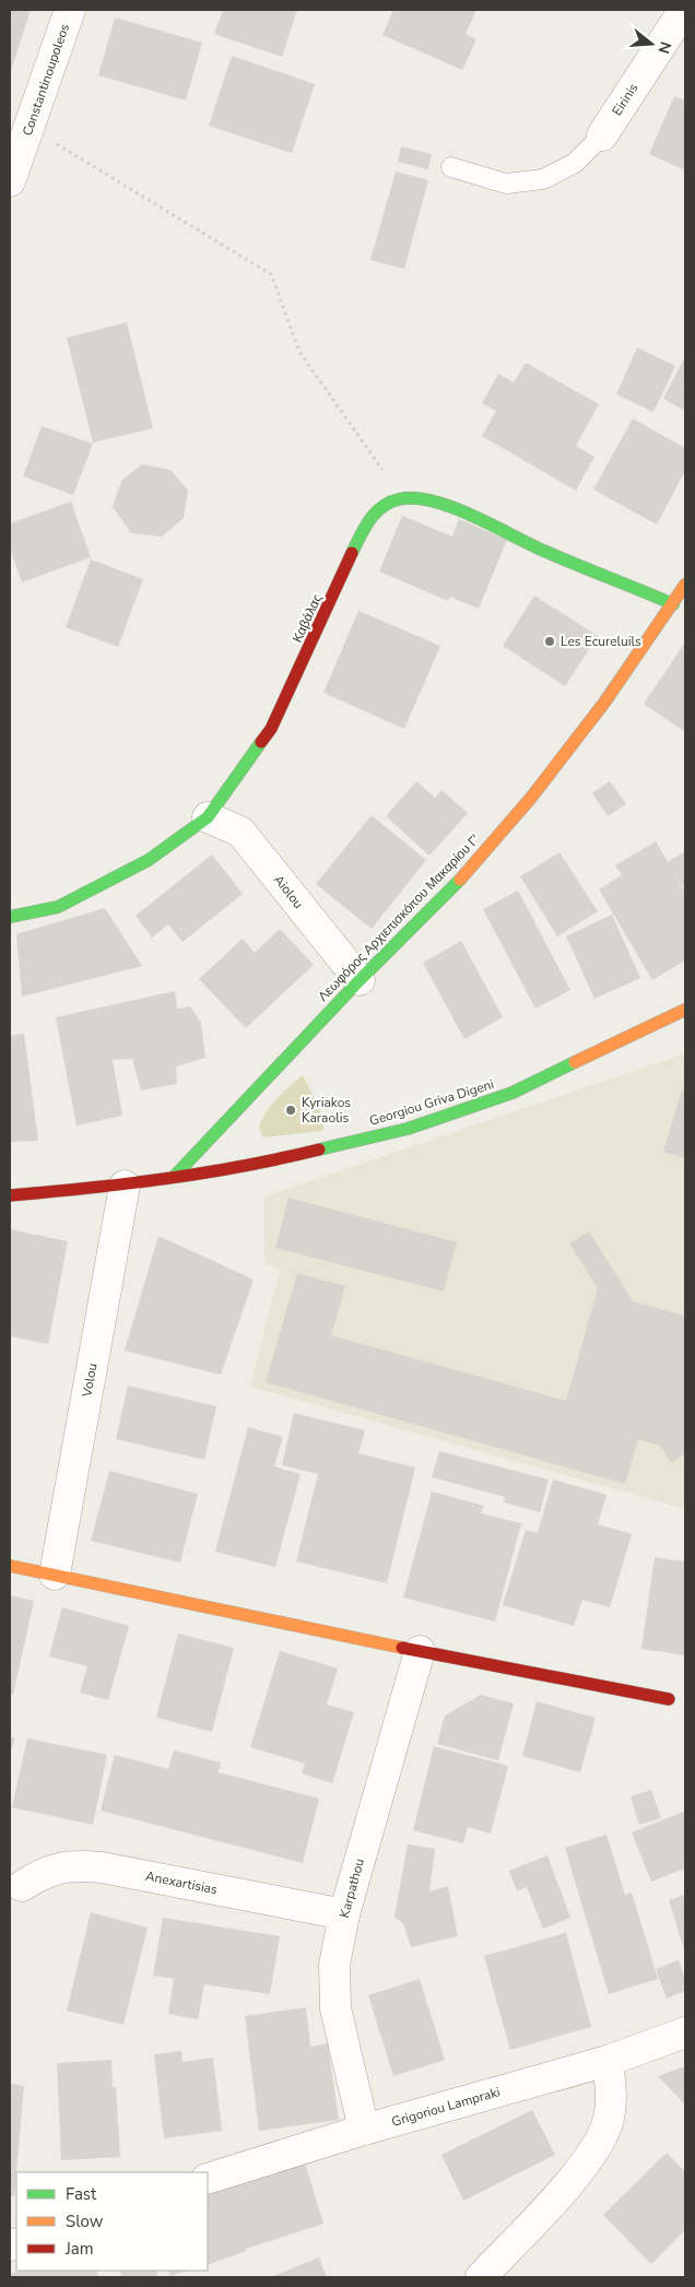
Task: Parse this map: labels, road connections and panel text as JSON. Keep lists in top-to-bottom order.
{
  "streets": {
    "street": [
      "Constantinoupoleos",
      "Eirinis",
      "Καβάλας",
      "Aiolou",
      "Λεωφόρος Αρχιεπισκόπου Μακαρίου Γ'",
      "Georgiou Griva Digeni",
      "Volou",
      "Anexartisias",
      "Karpathou",
      "Grigoriou Lampraki"
    ]
  },
  "crossings": [
    ["Καβάλας", "Aiolou"],
    ["Aiolou", "Λεωφόρος Αρχιεπισκόπου Μακαρίου Γ'"],
    ["Λεωφόρος Αρχιεπισκόπου Μακαρίου Γ'", "Georgiou Griva Digeni"],
    ["Georgiou Griva Digeni", "Volou"],
    ["Anexartisias", "Karpathou"],
    ["Karpathou", "Grigoriou Lampraki"]
  ],
  "places": ["Les Ecureluils", "Kyriakos Karaolis"],
  "legend": ["Fast", "Slow", "Jam"],
  "north": "right"
}
